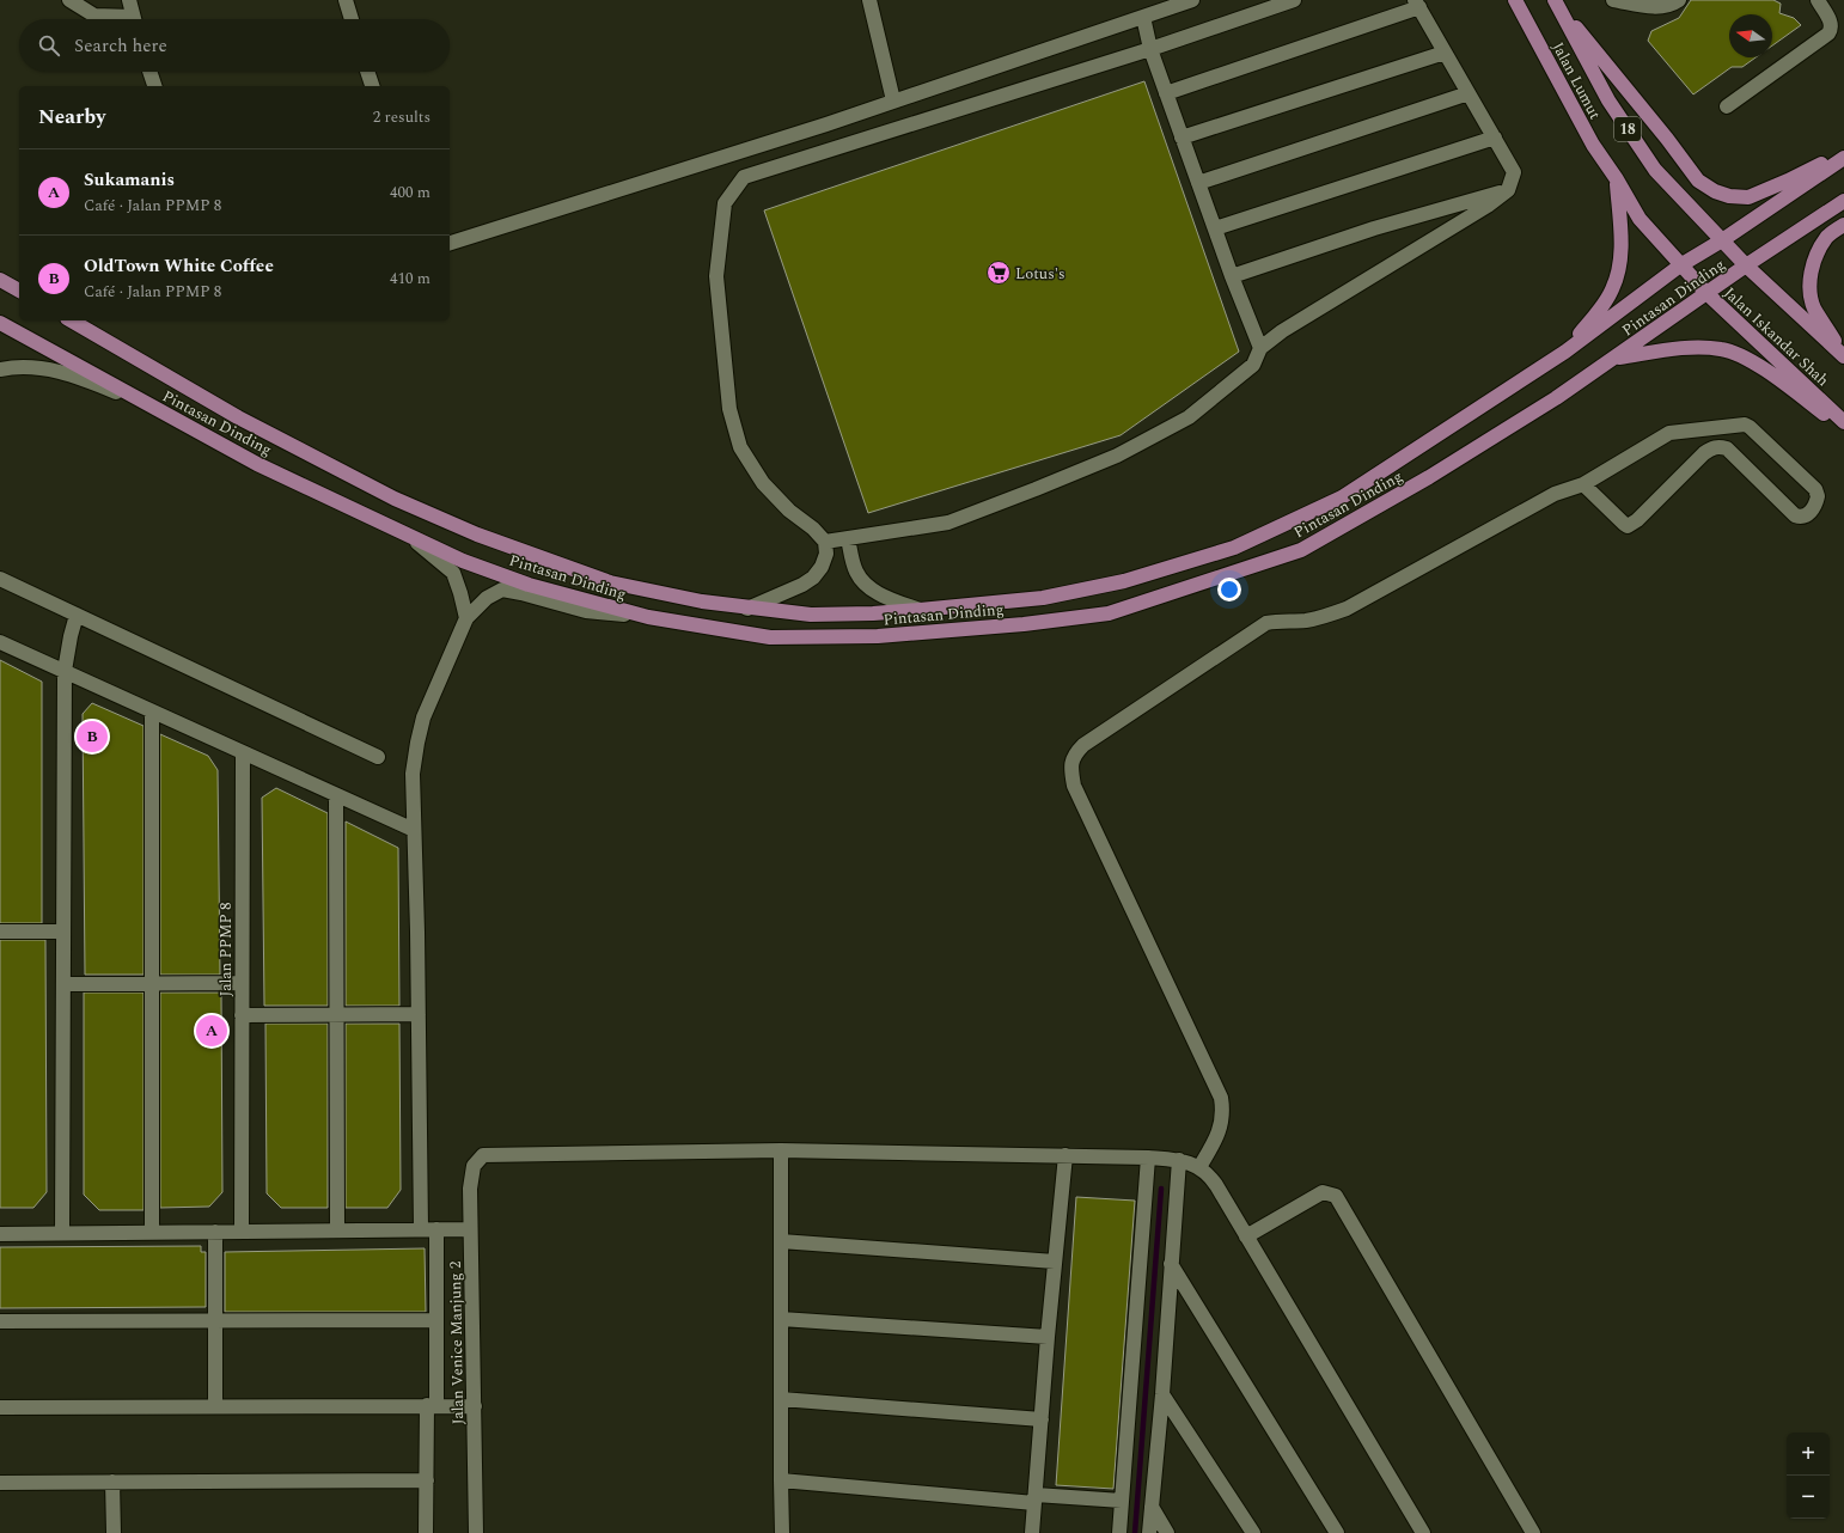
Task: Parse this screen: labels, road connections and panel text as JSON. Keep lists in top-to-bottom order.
{
  "streets": {
    "main road": [
      "Jalan Lumut",
      "18",
      "Pintasan Dinding",
      "Jalan Iskandar Shah"
    ],
    "street": ["Jalan PPMP 8", "Jalan Venice Manjung 2"]
  },
  "crossings": [
    ["Jalan Lumut", "18"],
    ["Jalan Lumut", "Pintasan Dinding"],
    ["18", "Pintasan Dinding"],
    ["18", "Jalan Iskandar Shah"],
    ["Pintasan Dinding", "Jalan Iskandar Shah"]
  ],
  "places": {
    "supermarket": ["Lotus's"]
  },
  "north": "left",
  "page": {
    "search": "Search here",
    "heading": ["Nearby", "2 results"],
    "list": [
      {
        "mark": "A",
        "name": "Sukamanis",
        "note": "Café · Jalan PPMP 8",
        "value": "400 m"
      },
      {
        "mark": "B",
        "name": "OldTown White Coffee",
        "note": "Café · Jalan PPMP 8",
        "value": "410 m"
      }
    ],
    "pins": ["B", "A"],
    "map_buttons": ["+", "−"]
  }
}
